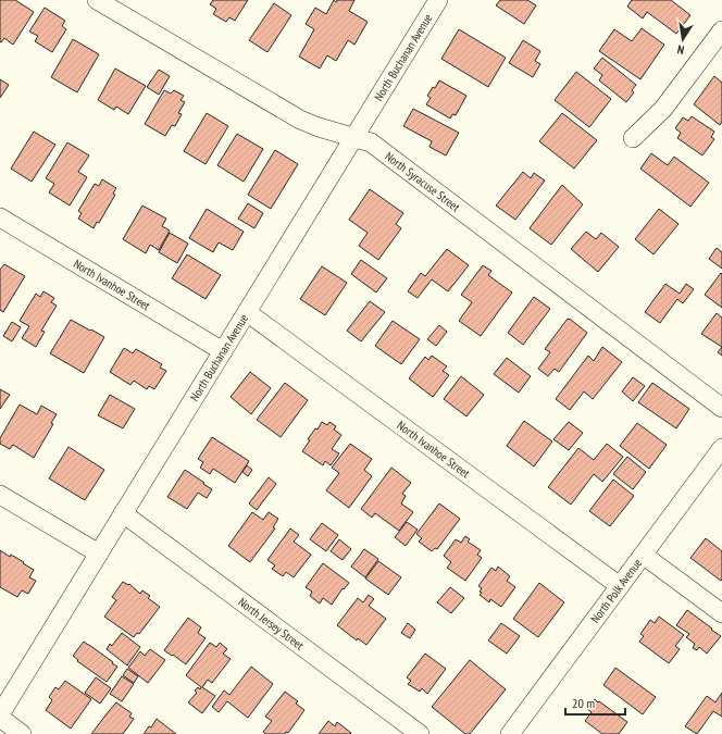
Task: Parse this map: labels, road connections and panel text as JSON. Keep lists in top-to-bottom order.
{
  "streets": {
    "street": [
      "North Buchanan Avenue",
      "North Syracuse Street",
      "North Ivanhoe Street",
      "North Polk Avenue",
      "North Jersey Street"
    ]
  },
  "crossings": [
    ["North Buchanan Avenue", "North Syracuse Street"],
    ["North Buchanan Avenue", "North Ivanhoe Street"],
    ["North Buchanan Avenue", "North Jersey Street"],
    ["North Ivanhoe Street", "North Polk Avenue"]
  ],
  "scale_bar": "20 m",
  "north": "bottom"
}
